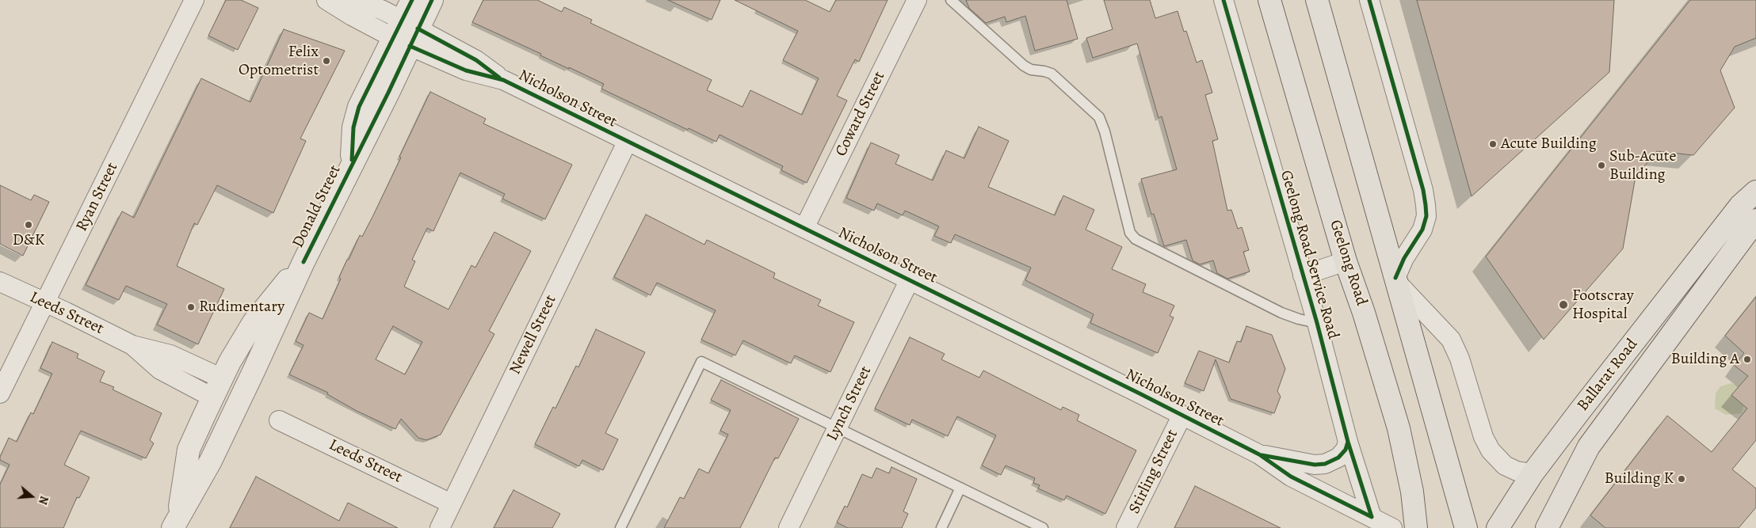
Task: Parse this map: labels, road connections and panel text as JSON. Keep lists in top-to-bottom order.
{
  "streets": {
    "highway": ["Geelong Road", "Ballarat Road"],
    "street": [
      "Nicholson Street",
      "Coward Street",
      "Ryan Street",
      "Donald Street",
      "Geelong Road Service Road",
      "Leeds Street",
      "Newell Street",
      "Lynch Street",
      "Stirling Street"
    ]
  },
  "crossings": [
    ["Nicholson Street", "Coward Street"],
    ["Nicholson Street", "Donald Street"],
    ["Nicholson Street", "Geelong Road Service Road"],
    ["Nicholson Street", "Newell Street"],
    ["Nicholson Street", "Lynch Street"],
    ["Nicholson Street", "Stirling Street"],
    ["Ryan Street", "Leeds Street"],
    ["Donald Street", "Leeds Street"],
    ["Leeds Street", "Newell Street"]
  ],
  "places": [
    "Felix Optometrist",
    "Acute Building",
    "Sub-Acute Building",
    "D&K",
    "Footscray Hospital",
    "Rudimentary",
    "Building A",
    "Building K"
  ],
  "north": "right"
}
